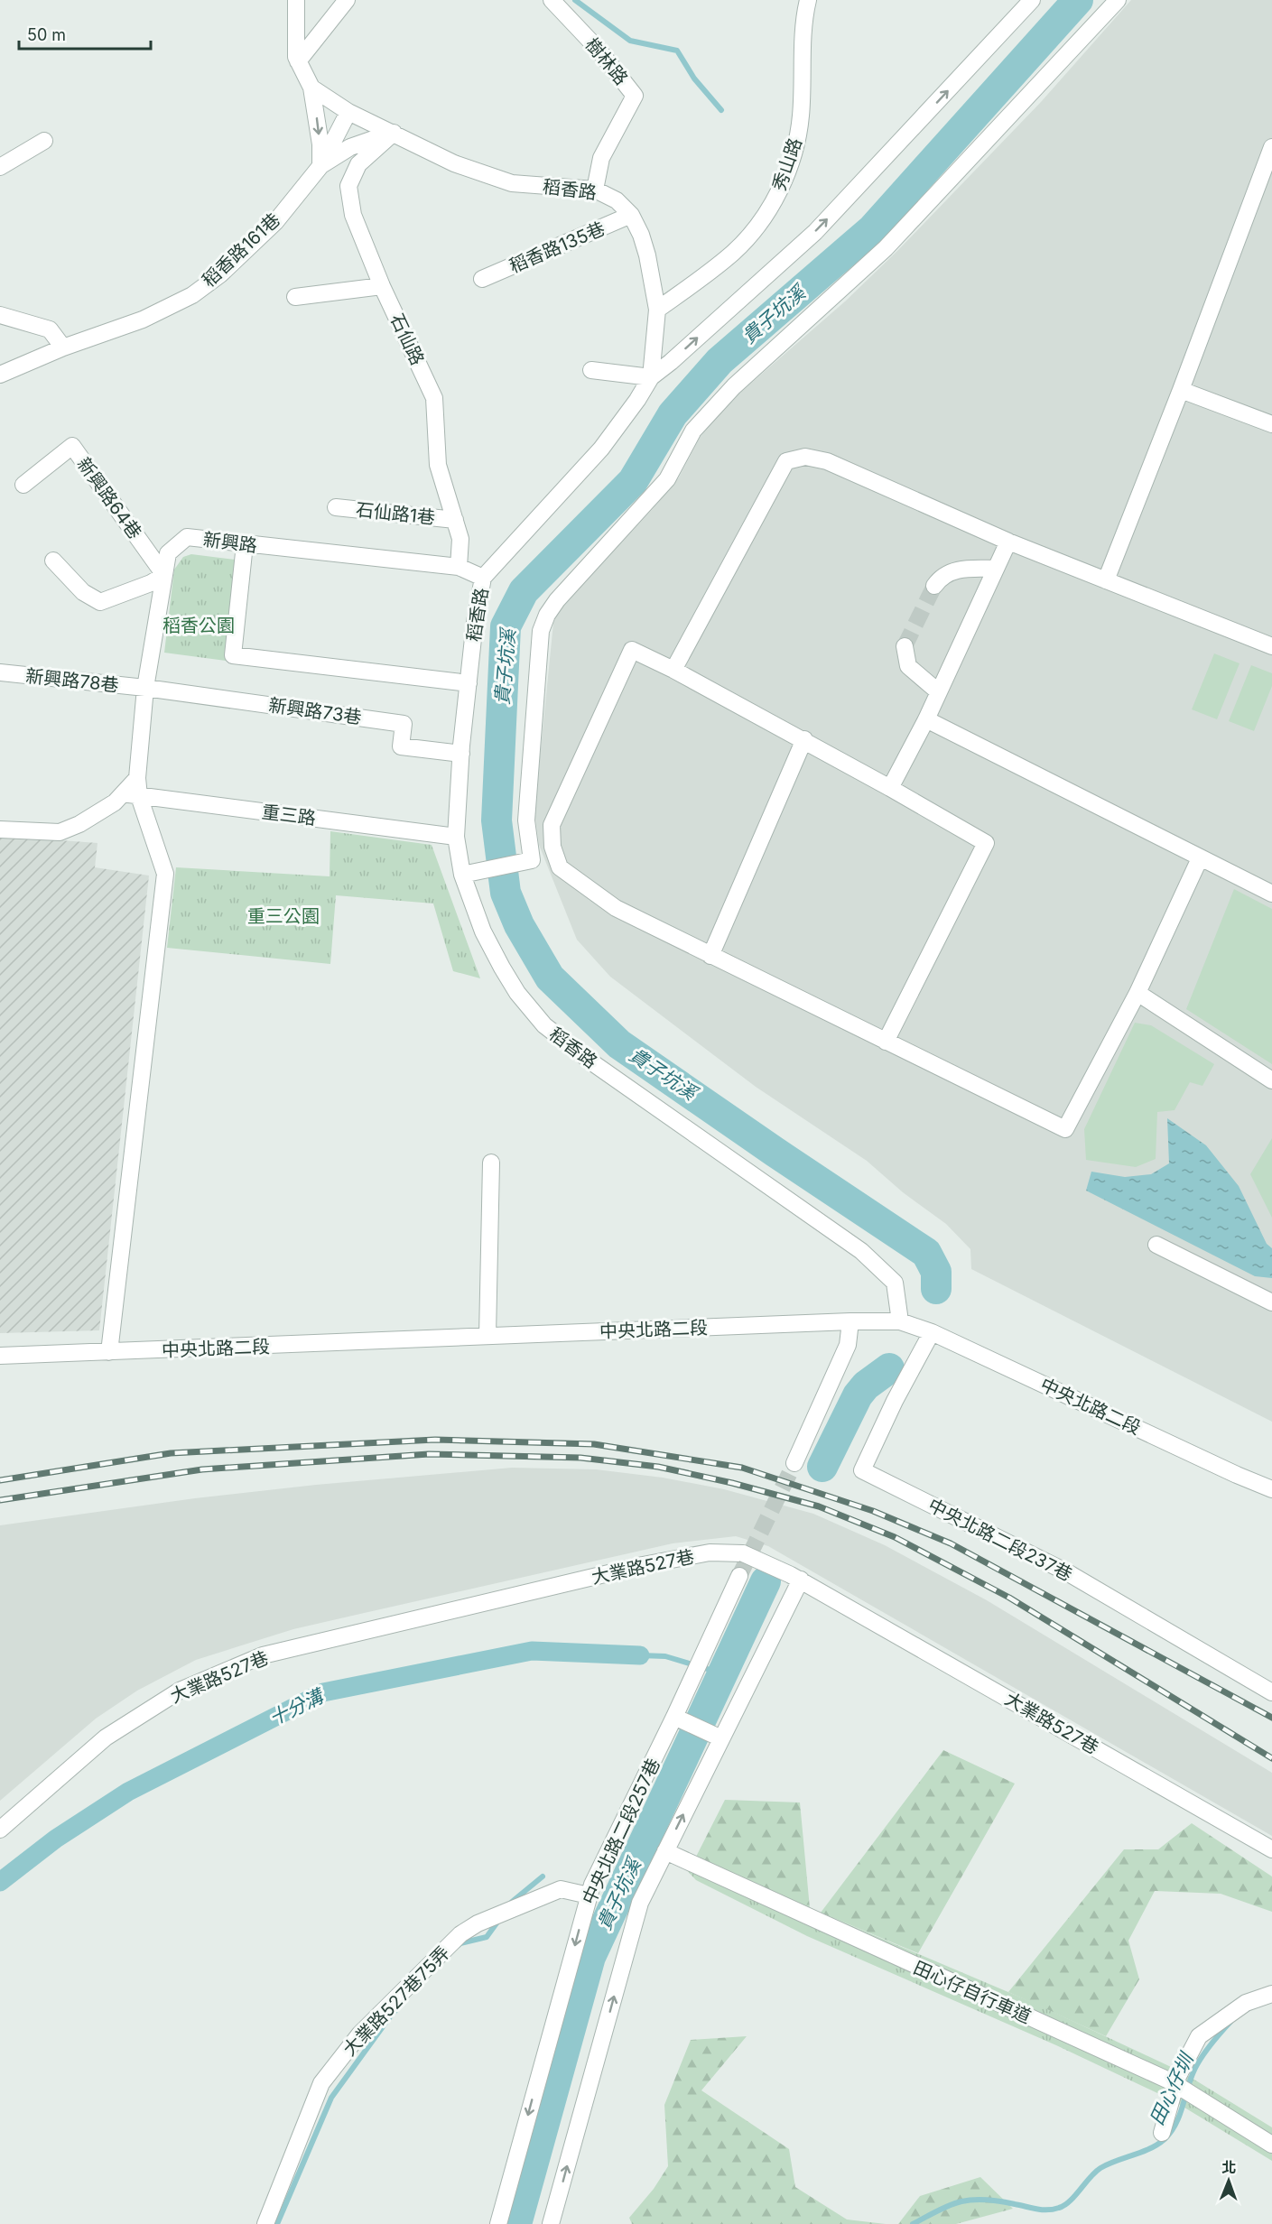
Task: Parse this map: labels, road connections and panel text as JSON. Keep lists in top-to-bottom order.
{
  "streets": {
    "street": [
      "樹林路",
      "秀山路",
      "稻香路",
      "稻香路135巷",
      "稻香路161巷",
      "石仙路",
      "新興路64巷",
      "石仙路1巷",
      "新興路",
      "新興路78巷",
      "新興路73巷",
      "重三路",
      "中央北路二段",
      "中央北路二段237巷",
      "大業路527巷",
      "中央北路二段257巷",
      "田心仔自行車道",
      "大業路527巷75弄"
    ]
  },
  "crossings": [
    ["樹林路", "稻香路"],
    ["秀山路", "稻香路"],
    ["稻香路", "稻香路135巷"],
    ["稻香路", "稻香路161巷"],
    ["稻香路", "石仙路"],
    ["稻香路", "新興路"],
    ["稻香路", "新興路73巷"],
    ["稻香路", "重三路"],
    ["稻香路", "中央北路二段"],
    ["石仙路", "石仙路1巷"],
    ["石仙路", "新興路"],
    ["新興路64巷", "新興路"],
    ["新興路", "新興路78巷"],
    ["新興路", "新興路73巷"],
    ["新興路", "重三路"],
    ["新興路", "中央北路二段"],
    ["新興路78巷", "新興路73巷"],
    ["中央北路二段", "中央北路二段237巷"],
    ["中央北路二段257巷", "大業路527巷75弄"]
  ],
  "water": ["貴子坑溪", "十分溝", "田心仔圳"],
  "parks": ["稻香公園", "重三公園"],
  "scale_bar": "50 m",
  "north": "top"
}
